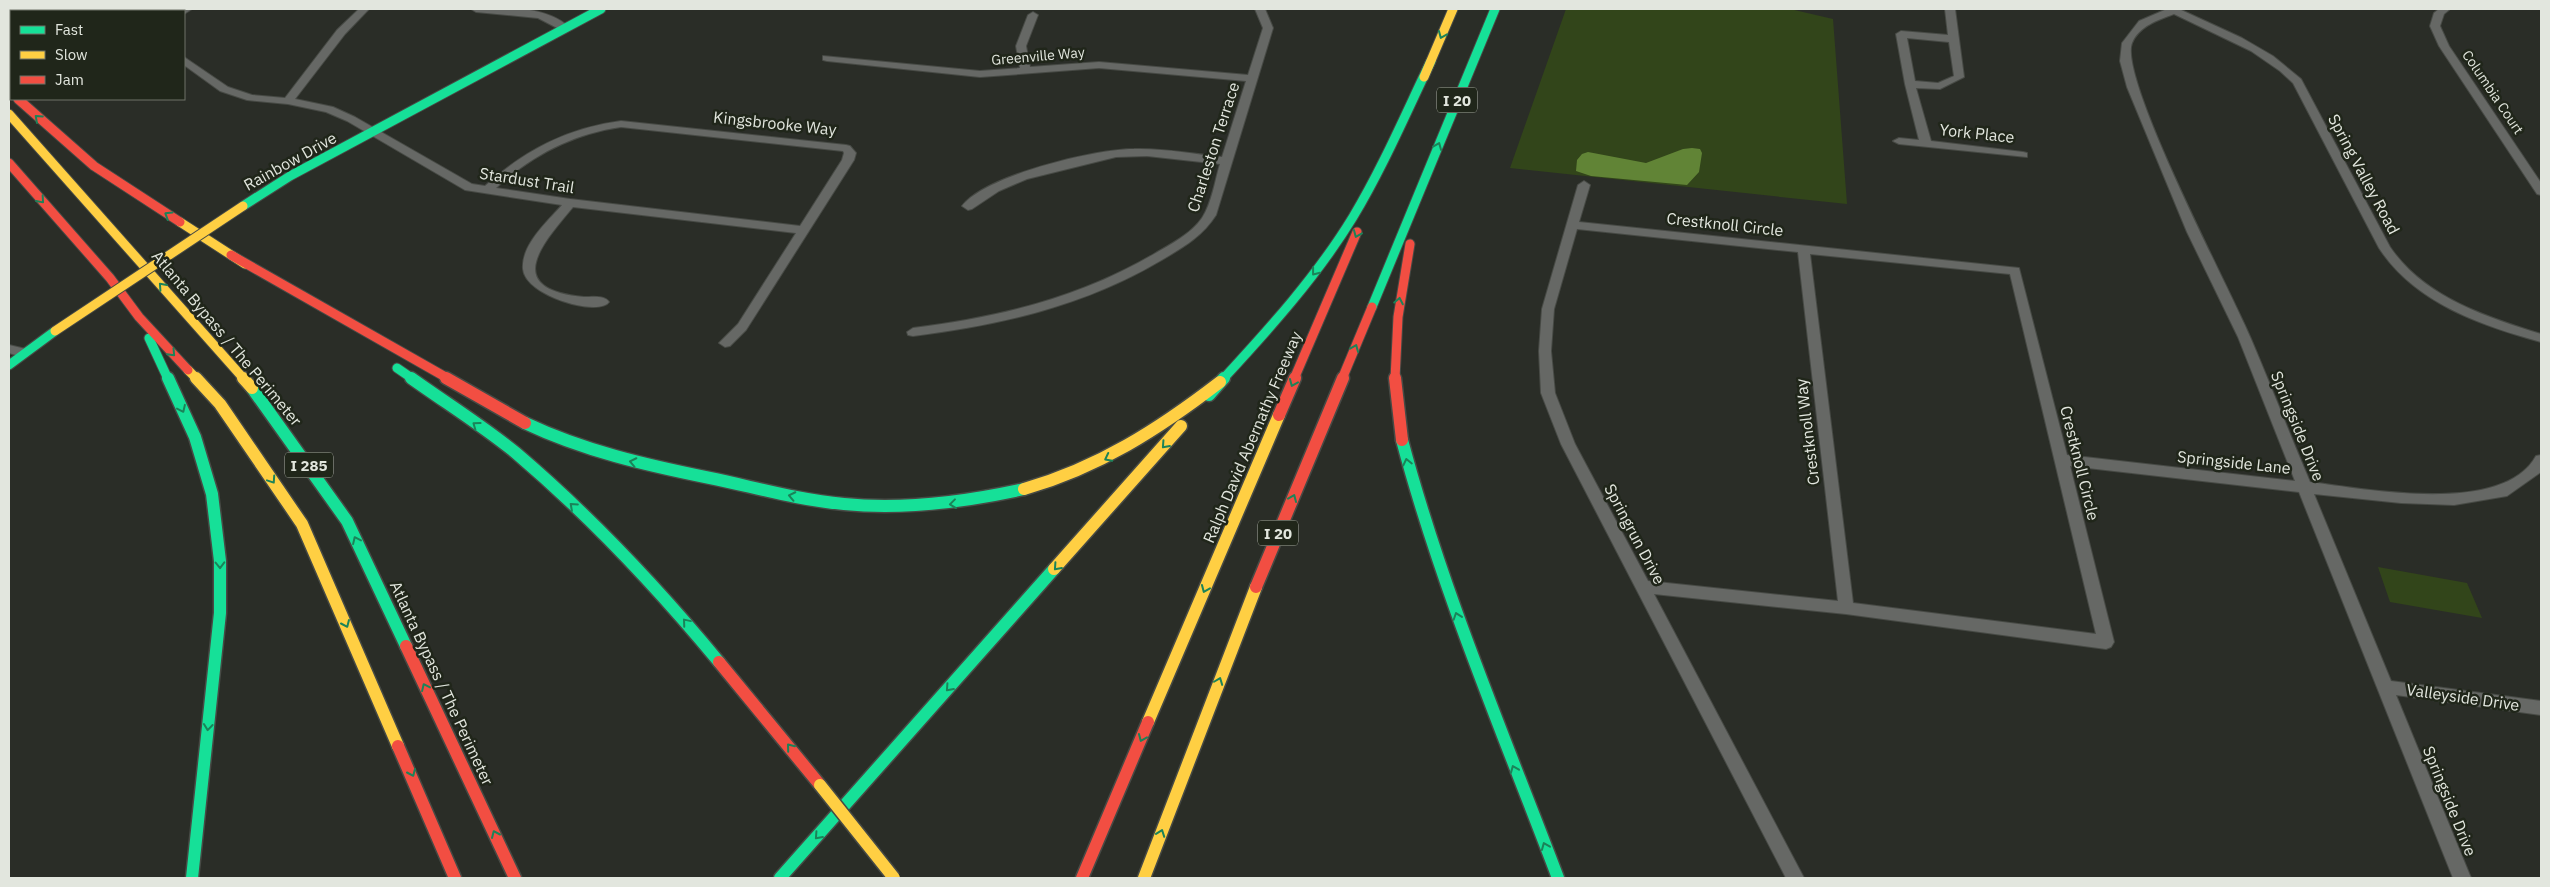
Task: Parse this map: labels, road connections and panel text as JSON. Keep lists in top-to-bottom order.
{
  "streets": {
    "main road": [
      "I 20",
      "Rainbow Drive",
      "Atlanta Bypass / The Perimeter",
      "Ralph David Abernathy Freeway",
      "I 285"
    ],
    "street": [
      "Greenville Way",
      "Columbia Court",
      "Kingsbrooke Way",
      "York Place",
      "Charleston Terrace",
      "Spring Valley Road",
      "Stardust Trail",
      "Crestknoll Circle",
      "Springside Drive",
      "Crestknoll Way",
      "Springside Lane",
      "Springrun Drive",
      "Valleyside Drive"
    ]
  },
  "crossings": [
    ["Greenville Way", "Charleston Terrace"],
    ["Kingsbrooke Way", "Stardust Trail"],
    ["Rainbow Drive", "Stardust Trail"],
    ["Spring Valley Road", "Springside Drive"],
    ["Crestknoll Circle", "Crestknoll Way"],
    ["Crestknoll Circle", "Springside Lane"],
    ["Crestknoll Circle", "Springrun Drive"],
    ["Springside Drive", "Springside Lane"],
    ["Springside Drive", "Valleyside Drive"]
  ],
  "legend": ["Fast", "Slow", "Jam"]
}
